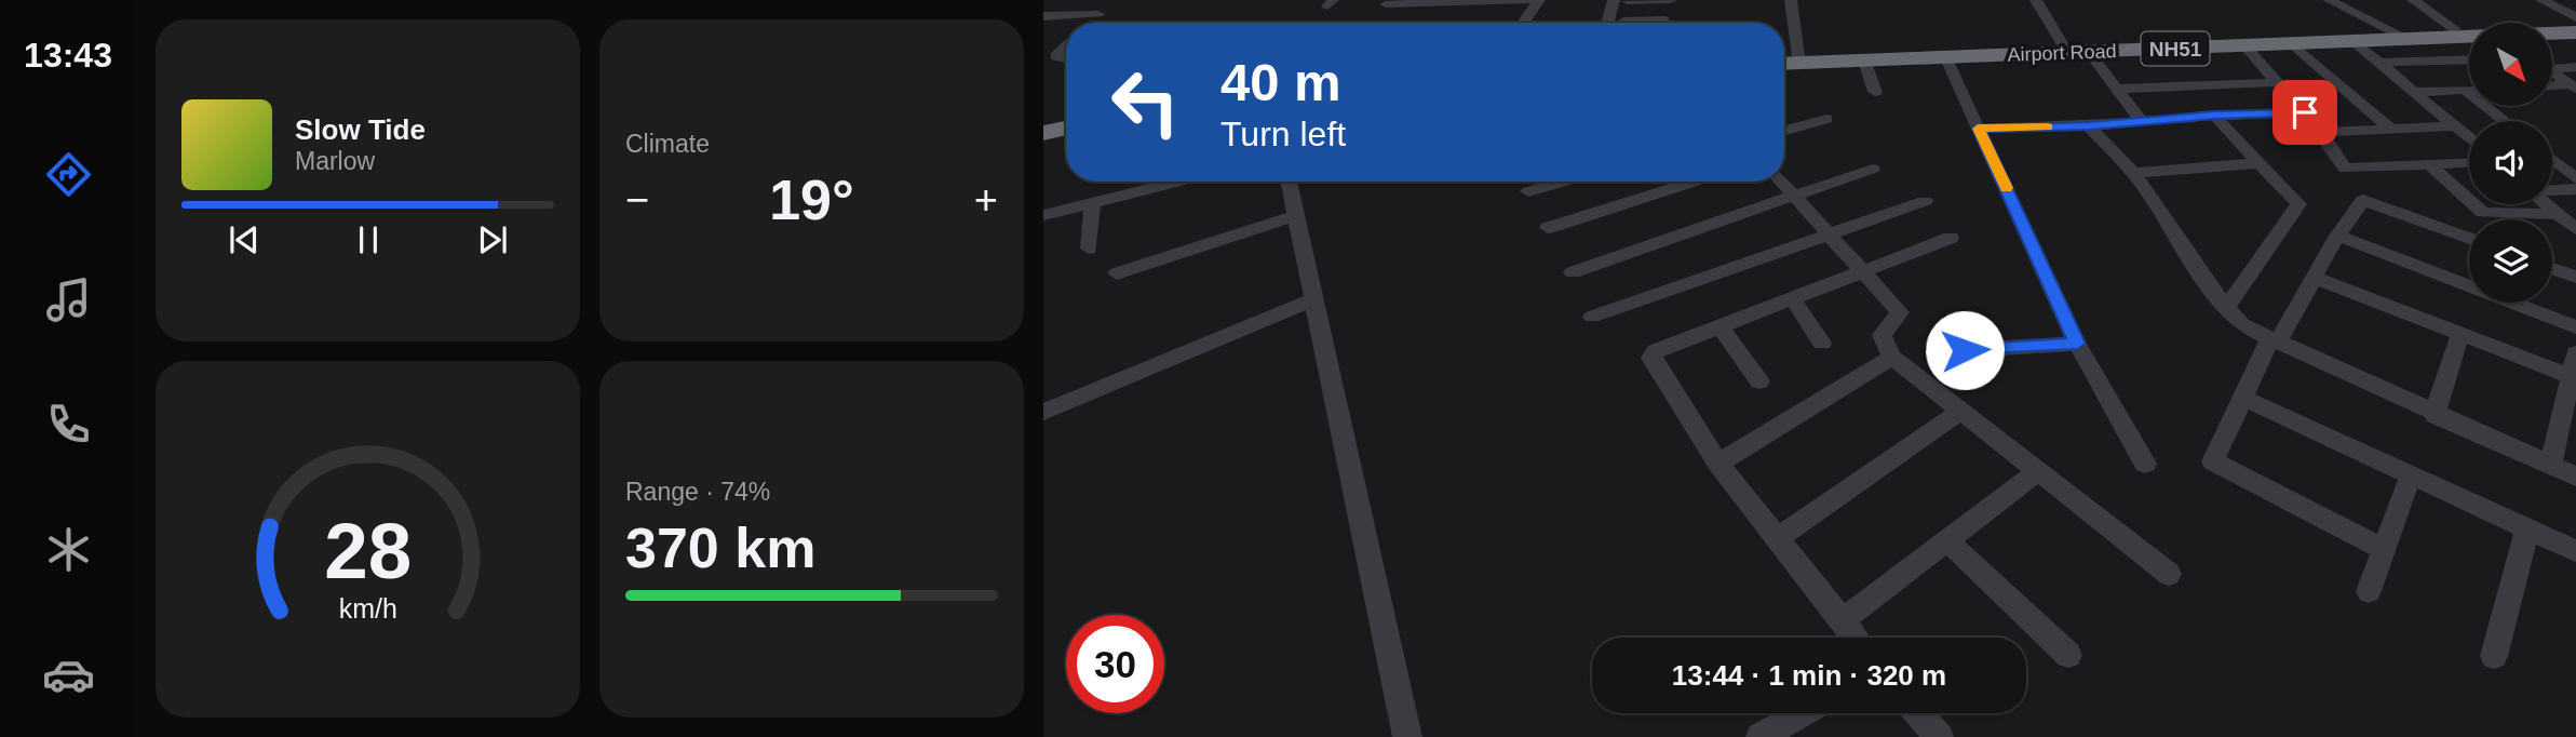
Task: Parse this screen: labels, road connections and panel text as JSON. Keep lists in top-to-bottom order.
{
  "streets": {
    "highway": ["NH51", "Airport Road"]
  },
  "north": "bottom right",
  "page": {
    "tabs": "13:43",
    "tile": [
      "Climate",
      ["Range · 74%", "370 km"]
    ],
    "turn": ["40 m", "Turn left"],
    "song": ["Slow Tide", "Marlow"],
    "heat": ["−", "19°", "+"],
    "limit": "30",
    "trip": "13:44 · 1 min · 320 m",
    "gauge": ["28", "km/h"]
  }
}
